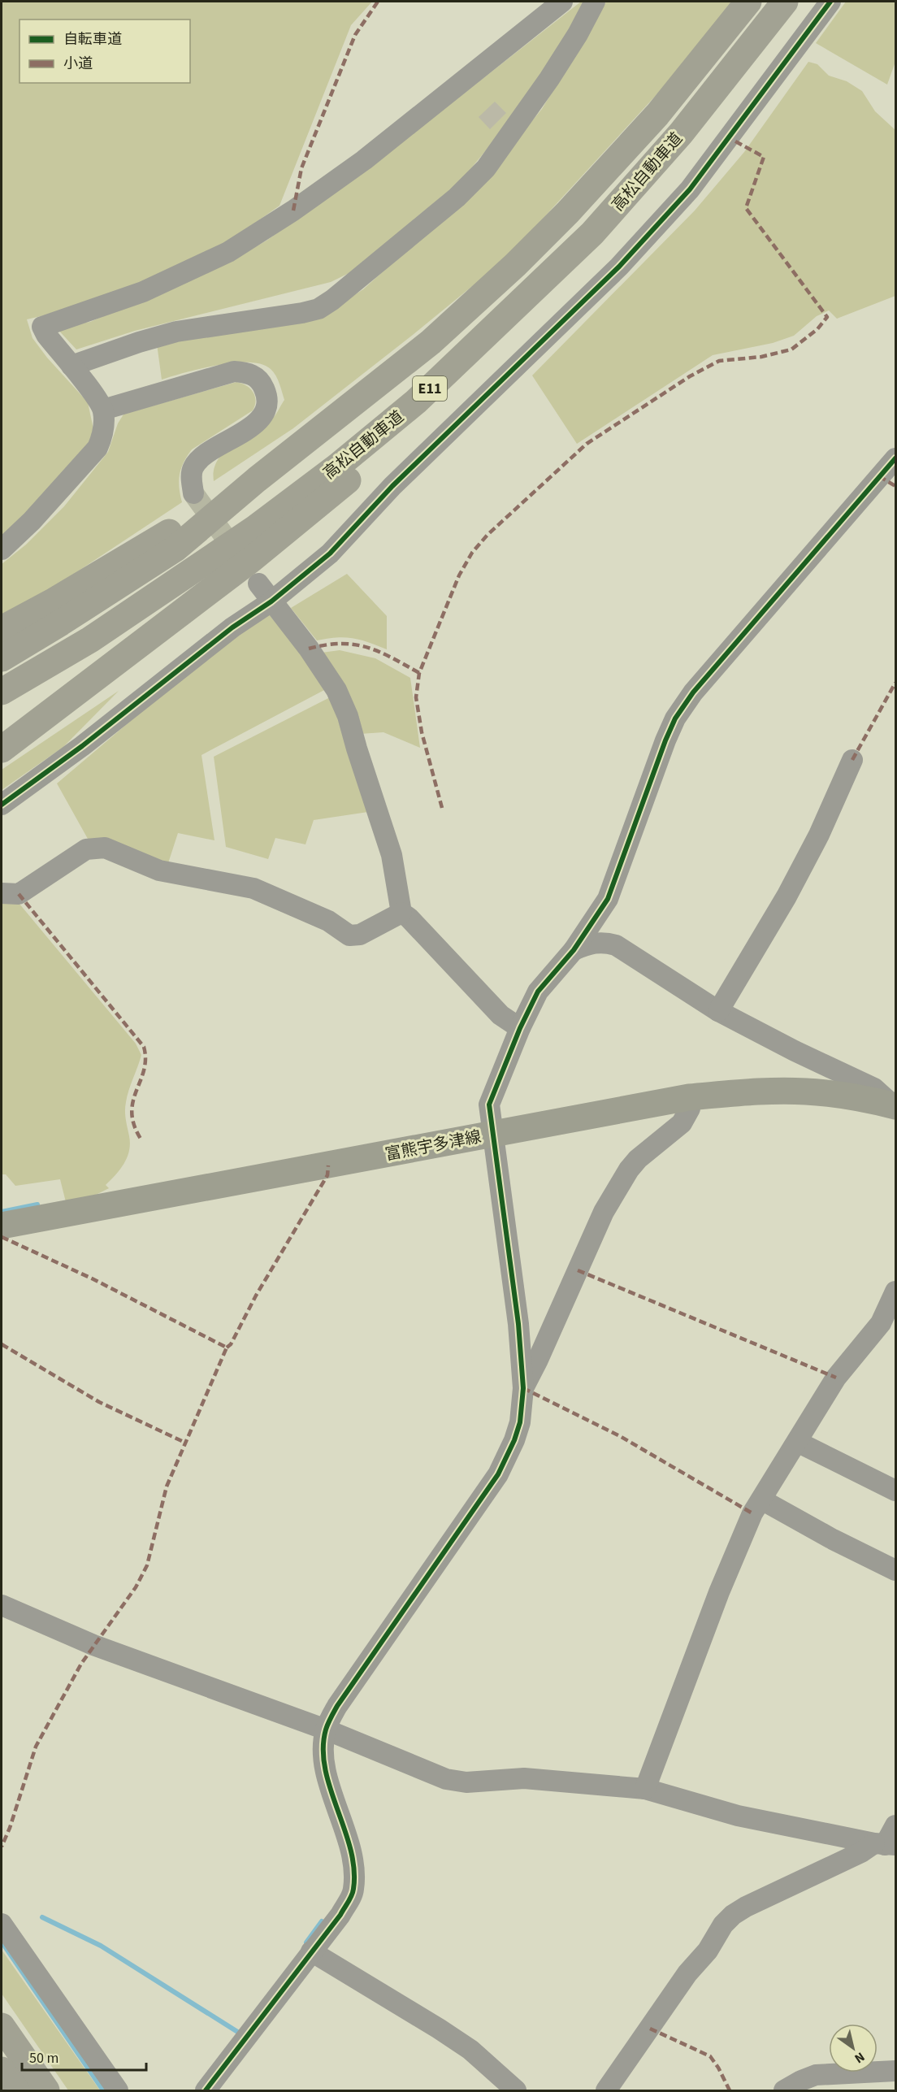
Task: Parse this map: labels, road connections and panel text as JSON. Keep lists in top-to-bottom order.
{
  "streets": {
    "highway": ["高松自動車道", "E11"],
    "main road": ["富熊宇多津線"]
  },
  "legend": ["自転車道", "小道"],
  "scale_bar": "50 m",
  "north": "bottom right"
}
